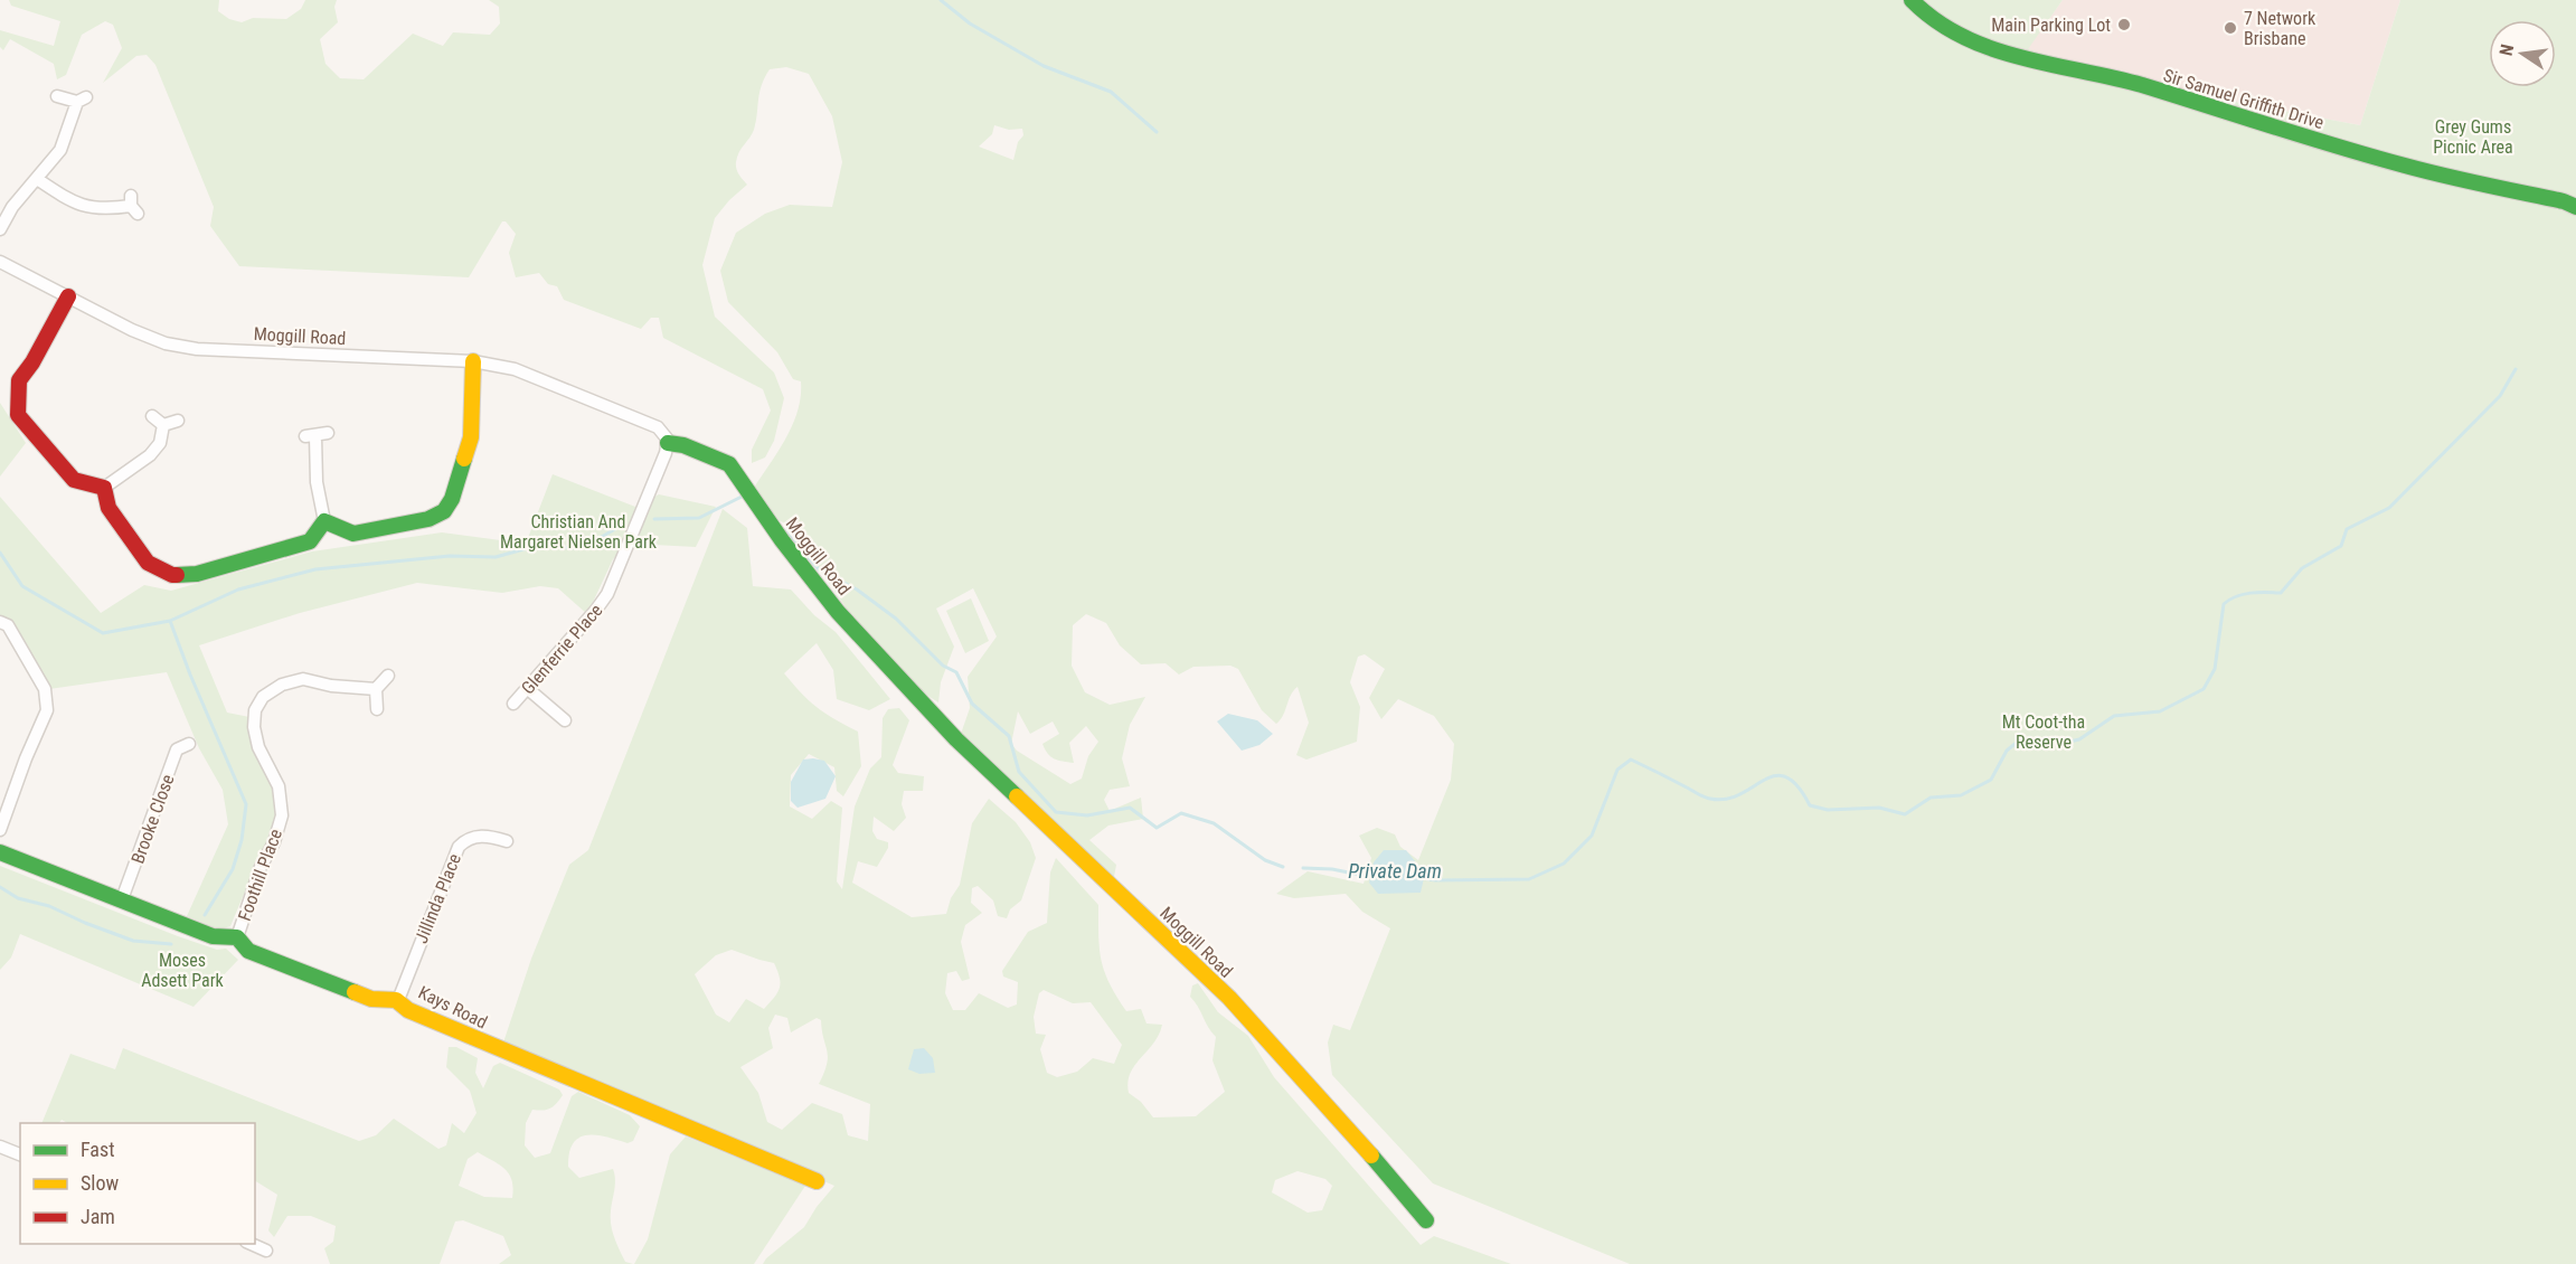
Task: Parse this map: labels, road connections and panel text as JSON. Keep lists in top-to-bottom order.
{
  "streets": {
    "street": [
      "Sir Samuel Griffith Drive",
      "Moggill Road",
      "Glenferrie Place",
      "Brooke Close",
      "Foothill Place",
      "Jillinda Place",
      "Kays Road"
    ]
  },
  "crossings": [
    ["Moggill Road", "Glenferrie Place"],
    ["Brooke Close", "Kays Road"],
    ["Foothill Place", "Kays Road"],
    ["Jillinda Place", "Kays Road"]
  ],
  "water": ["Private Dam"],
  "parks": [
    "Grey Gums Picnic Area",
    "Christian And Margaret Nielsen Park",
    "Mt Coot-tha Reserve",
    "Moses Adsett Park"
  ],
  "places": ["Main Parking Lot", "7 Network Brisbane"],
  "legend": ["Fast", "Slow", "Jam"],
  "north": "left"
}
